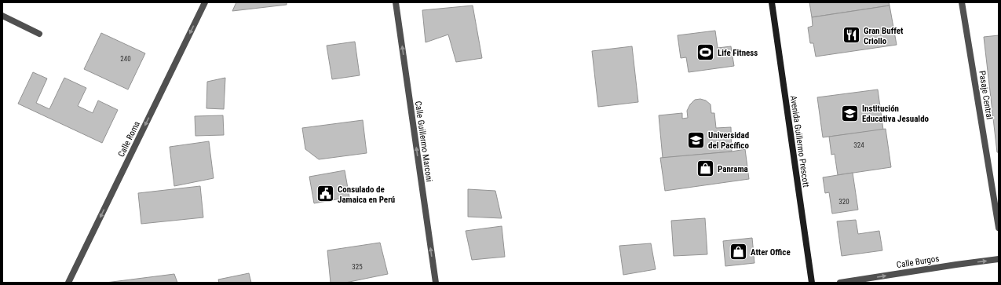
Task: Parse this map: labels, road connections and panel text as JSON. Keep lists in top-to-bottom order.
{
  "streets": {
    "main road": ["Avenida Guillermo Prescott"],
    "street": [
      "Pasaje Central",
      "Calle Roma",
      "Calle Guillermo Marconi",
      "Calle Burgos"
    ]
  },
  "one_way": ["Calle Roma", "Calle Guillermo Marconi", "Calle Burgos"],
  "places": {
    "restaurant": ["Gran Buffet Criollo"],
    "sports": ["Life Fitness"],
    "school or university": ["Institución Educativa Jesualdo", "Universidad del Pacífico"],
    "shop": ["Panrama", "Atter Office"],
    "public building": ["Consulado de Jamaica en Perú"]
  },
  "house_numbers": [
    "240",
    "324",
    "320",
    "325"
  ]
}
